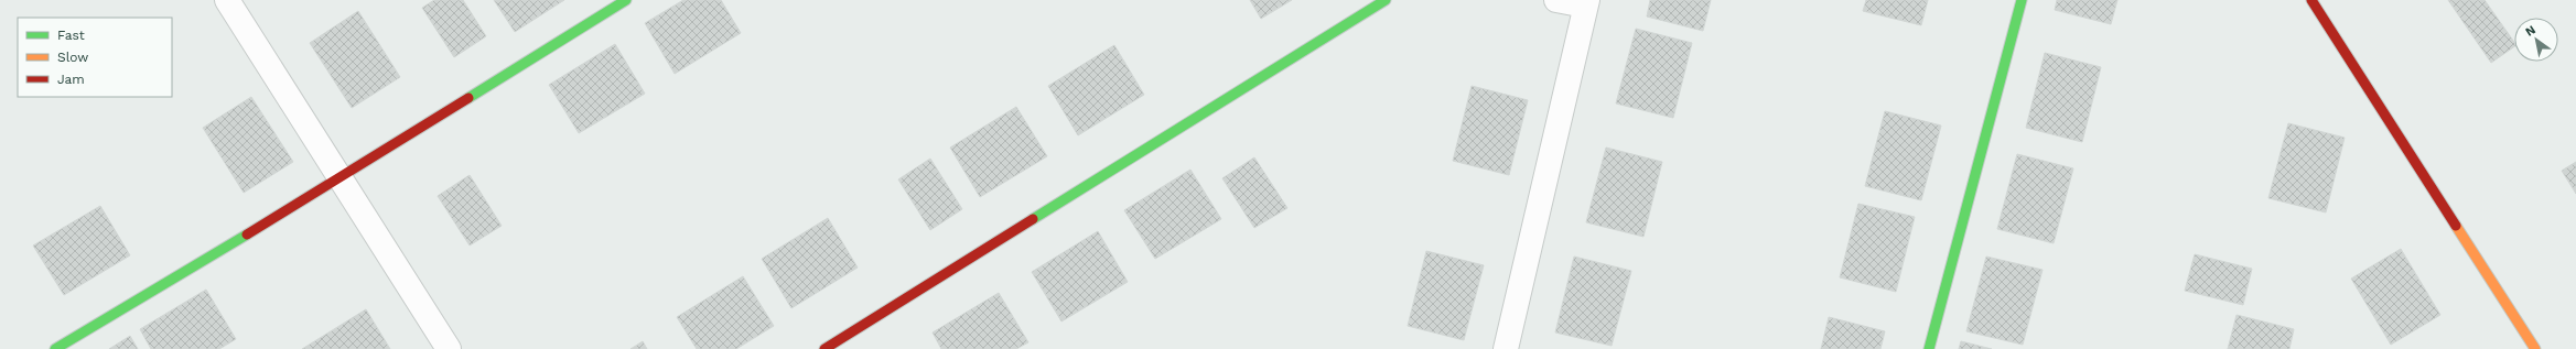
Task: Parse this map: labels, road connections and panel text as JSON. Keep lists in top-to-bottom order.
{
  "legend": ["Fast", "Slow", "Jam"],
  "north": "top left"
}
